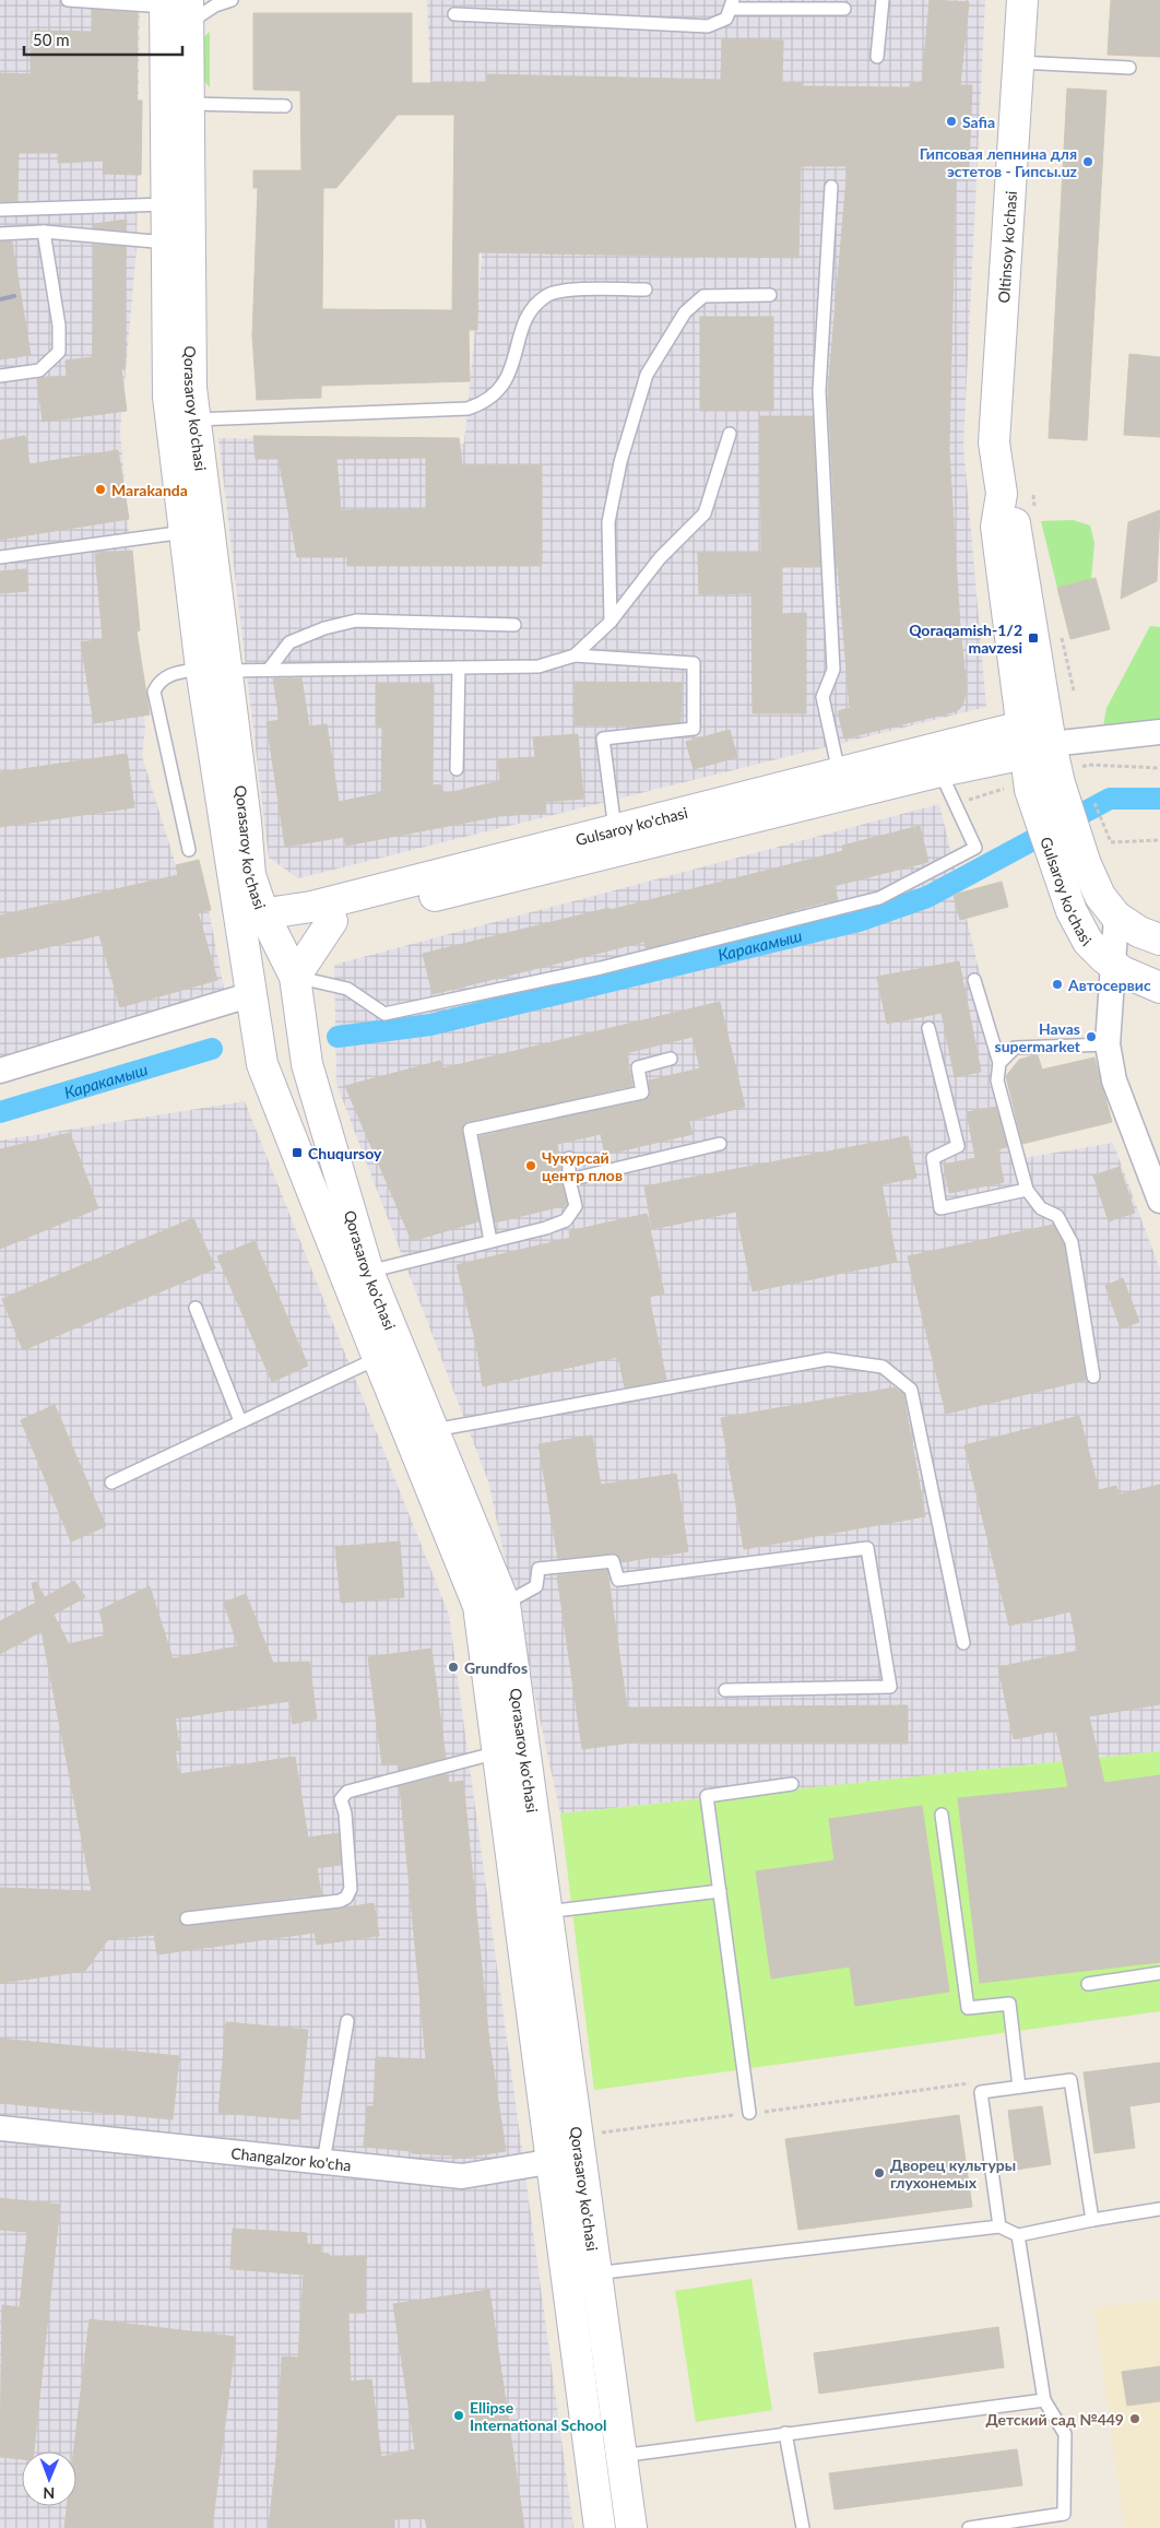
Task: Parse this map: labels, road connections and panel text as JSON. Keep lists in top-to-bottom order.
{
  "streets": {
    "main road": ["Oltinsoy ko'chasi", "Qorasaroy ko'chasi", "Gulsaroy ko'chasi"],
    "street": ["Changalzor ko'cha"]
  },
  "crossings": [
    ["Oltinsoy ko'chasi", "Gulsaroy ko'chasi"],
    ["Qorasaroy ko'chasi", "Gulsaroy ko'chasi"],
    ["Qorasaroy ko'chasi", "Changalzor ko'cha"]
  ],
  "water": ["Каракамыш"],
  "places": {
    "other": [
      "Safia",
      "Гипсовая лепнина для эстетов - Гипсы.uz",
      "Marakanda",
      "Автосервис",
      "Havas supermarket",
      "Чукурсай центр плов",
      "Grundfos",
      "Дворец культуры глухонемых",
      "Ellipse International School",
      "Детский сад №449"
    ],
    "transit": ["Qoraqamish-1/2 mavzesi", "Chuqursoy"]
  },
  "scale_bar": "50 m",
  "north": "bottom"
}
